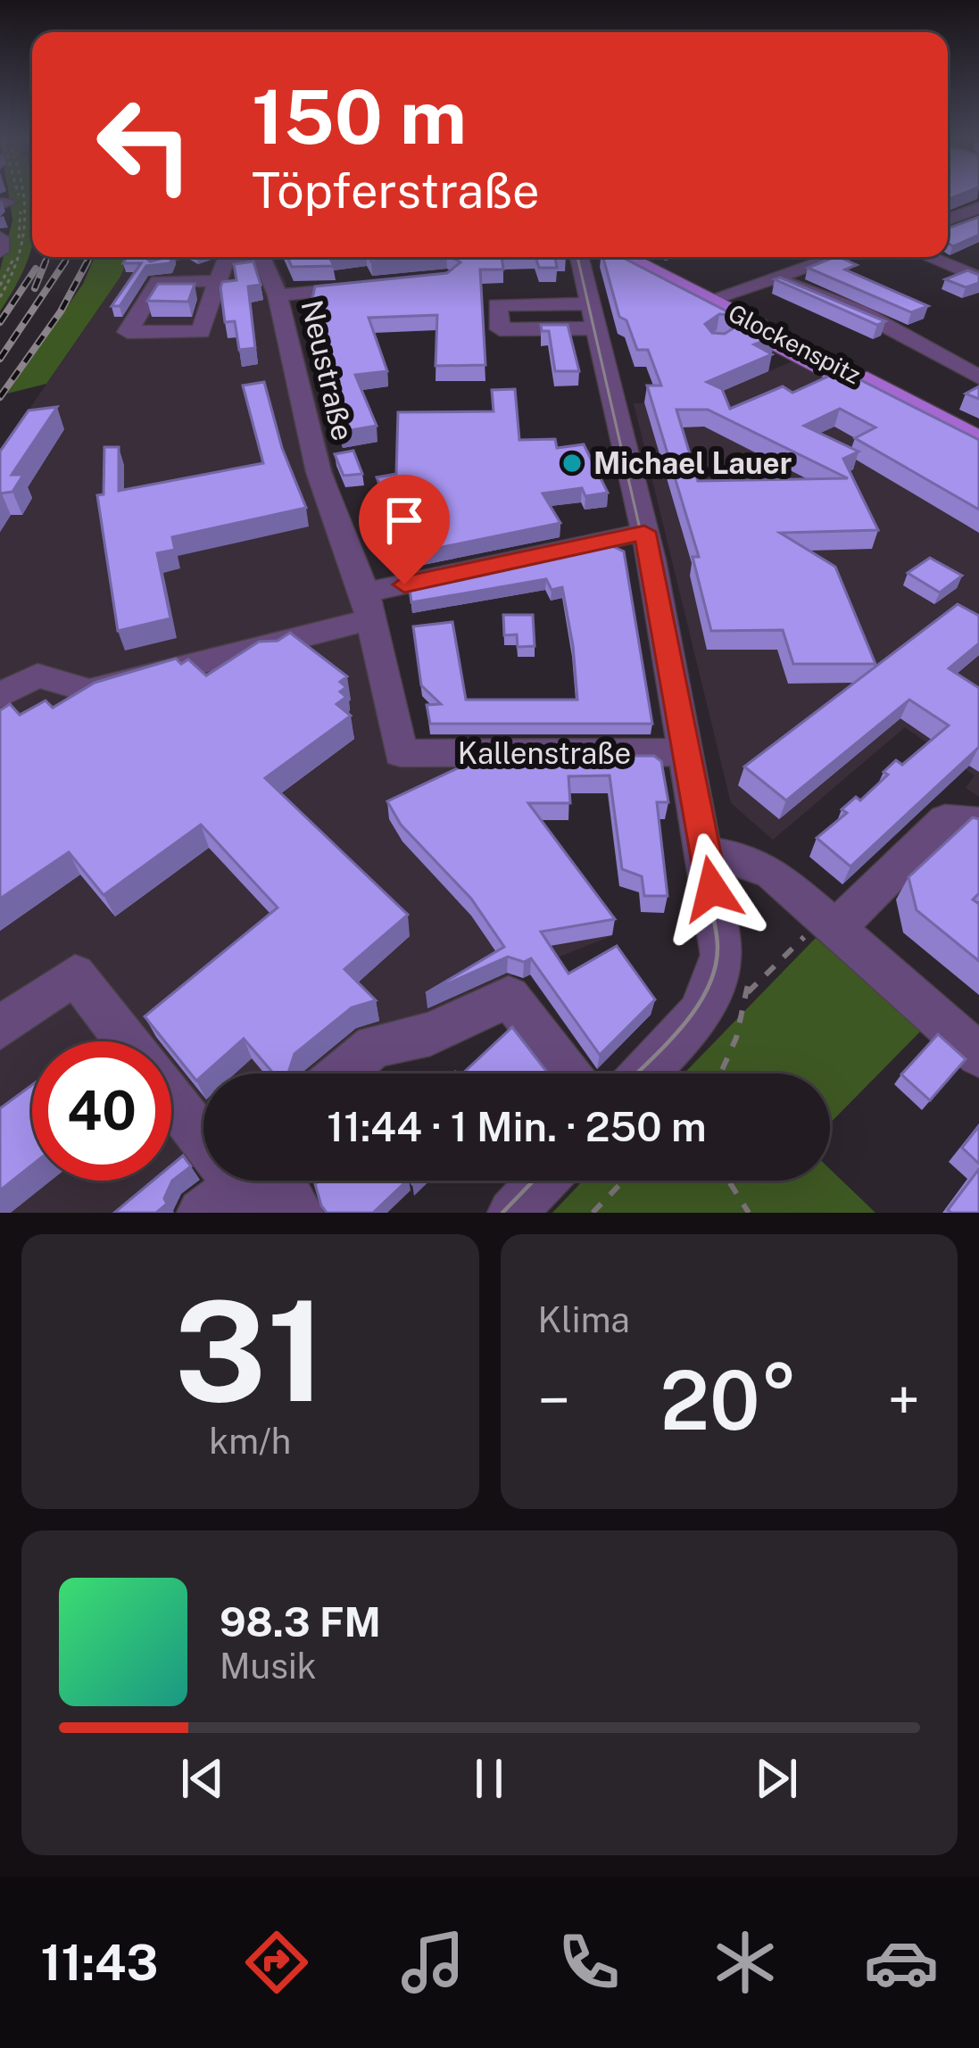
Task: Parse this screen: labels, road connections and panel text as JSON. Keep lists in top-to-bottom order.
{
  "streets": {
    "main road": ["Glockenspitz"],
    "street": ["Neustraße", "Kallenstraße"]
  },
  "crossings": [
    ["Neustraße", "Kallenstraße"]
  ],
  "places": ["Michael Lauer"],
  "page": {
    "turn": ["150 m", "Töpferstraße"],
    "limit": "40",
    "trip": "11:44 · 1 Min. · 250 m",
    "tile": [
      ["31", "km/h"],
      "Klima"
    ],
    "heat": ["−", "20°", "+"],
    "song": ["98.3 FM", "Musik"],
    "tabs": "11:43"
  }
}
